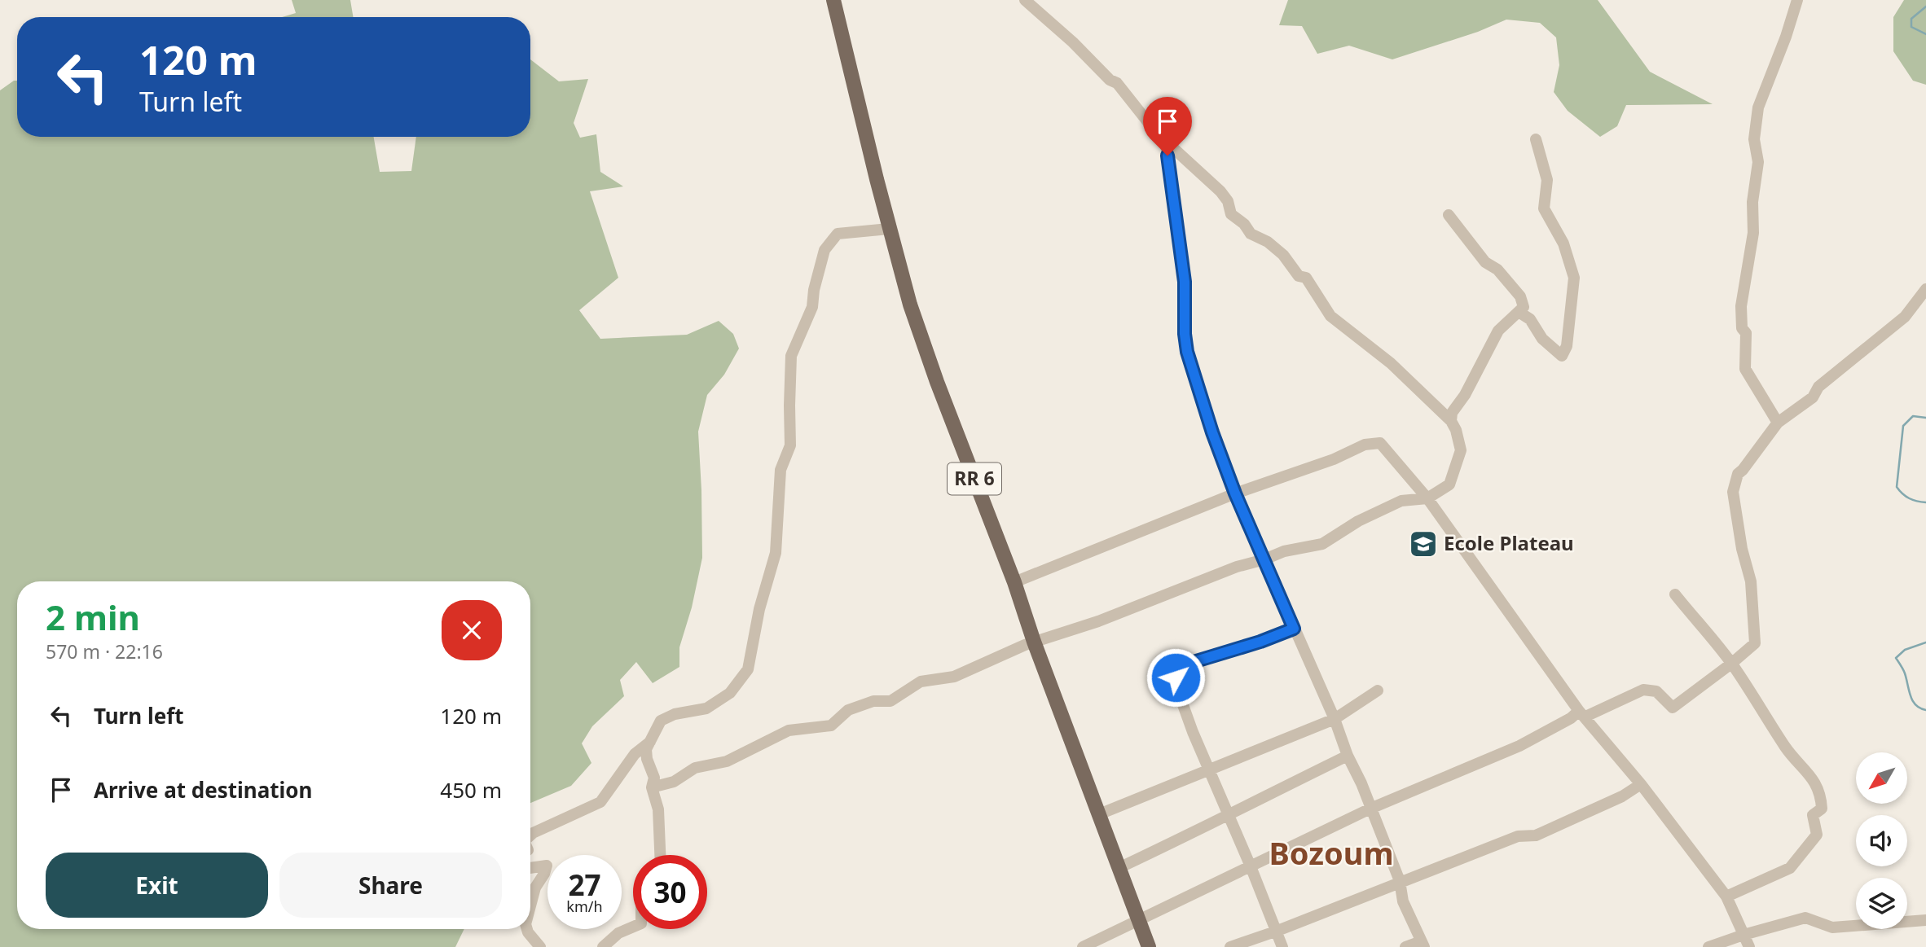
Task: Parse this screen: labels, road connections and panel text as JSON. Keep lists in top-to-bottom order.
{
  "streets": {
    "main road": ["RR 6"]
  },
  "districts": ["Bozoum"],
  "places": {
    "school or university": ["Ecole Plateau"]
  },
  "north": "bottom left",
  "page": {
    "turn": ["120 m", "Turn left"],
    "heading": ["2 min", "570 m · 22:16"],
    "list": [
      {
        "name": "Turn left",
        "value": "120 m"
      },
      {
        "name": "Arrive at destination",
        "value": "450 m"
      }
    ],
    "buttons": ["Exit", "Share"],
    "speed": "27 km/h",
    "limit": "30"
  }
}
